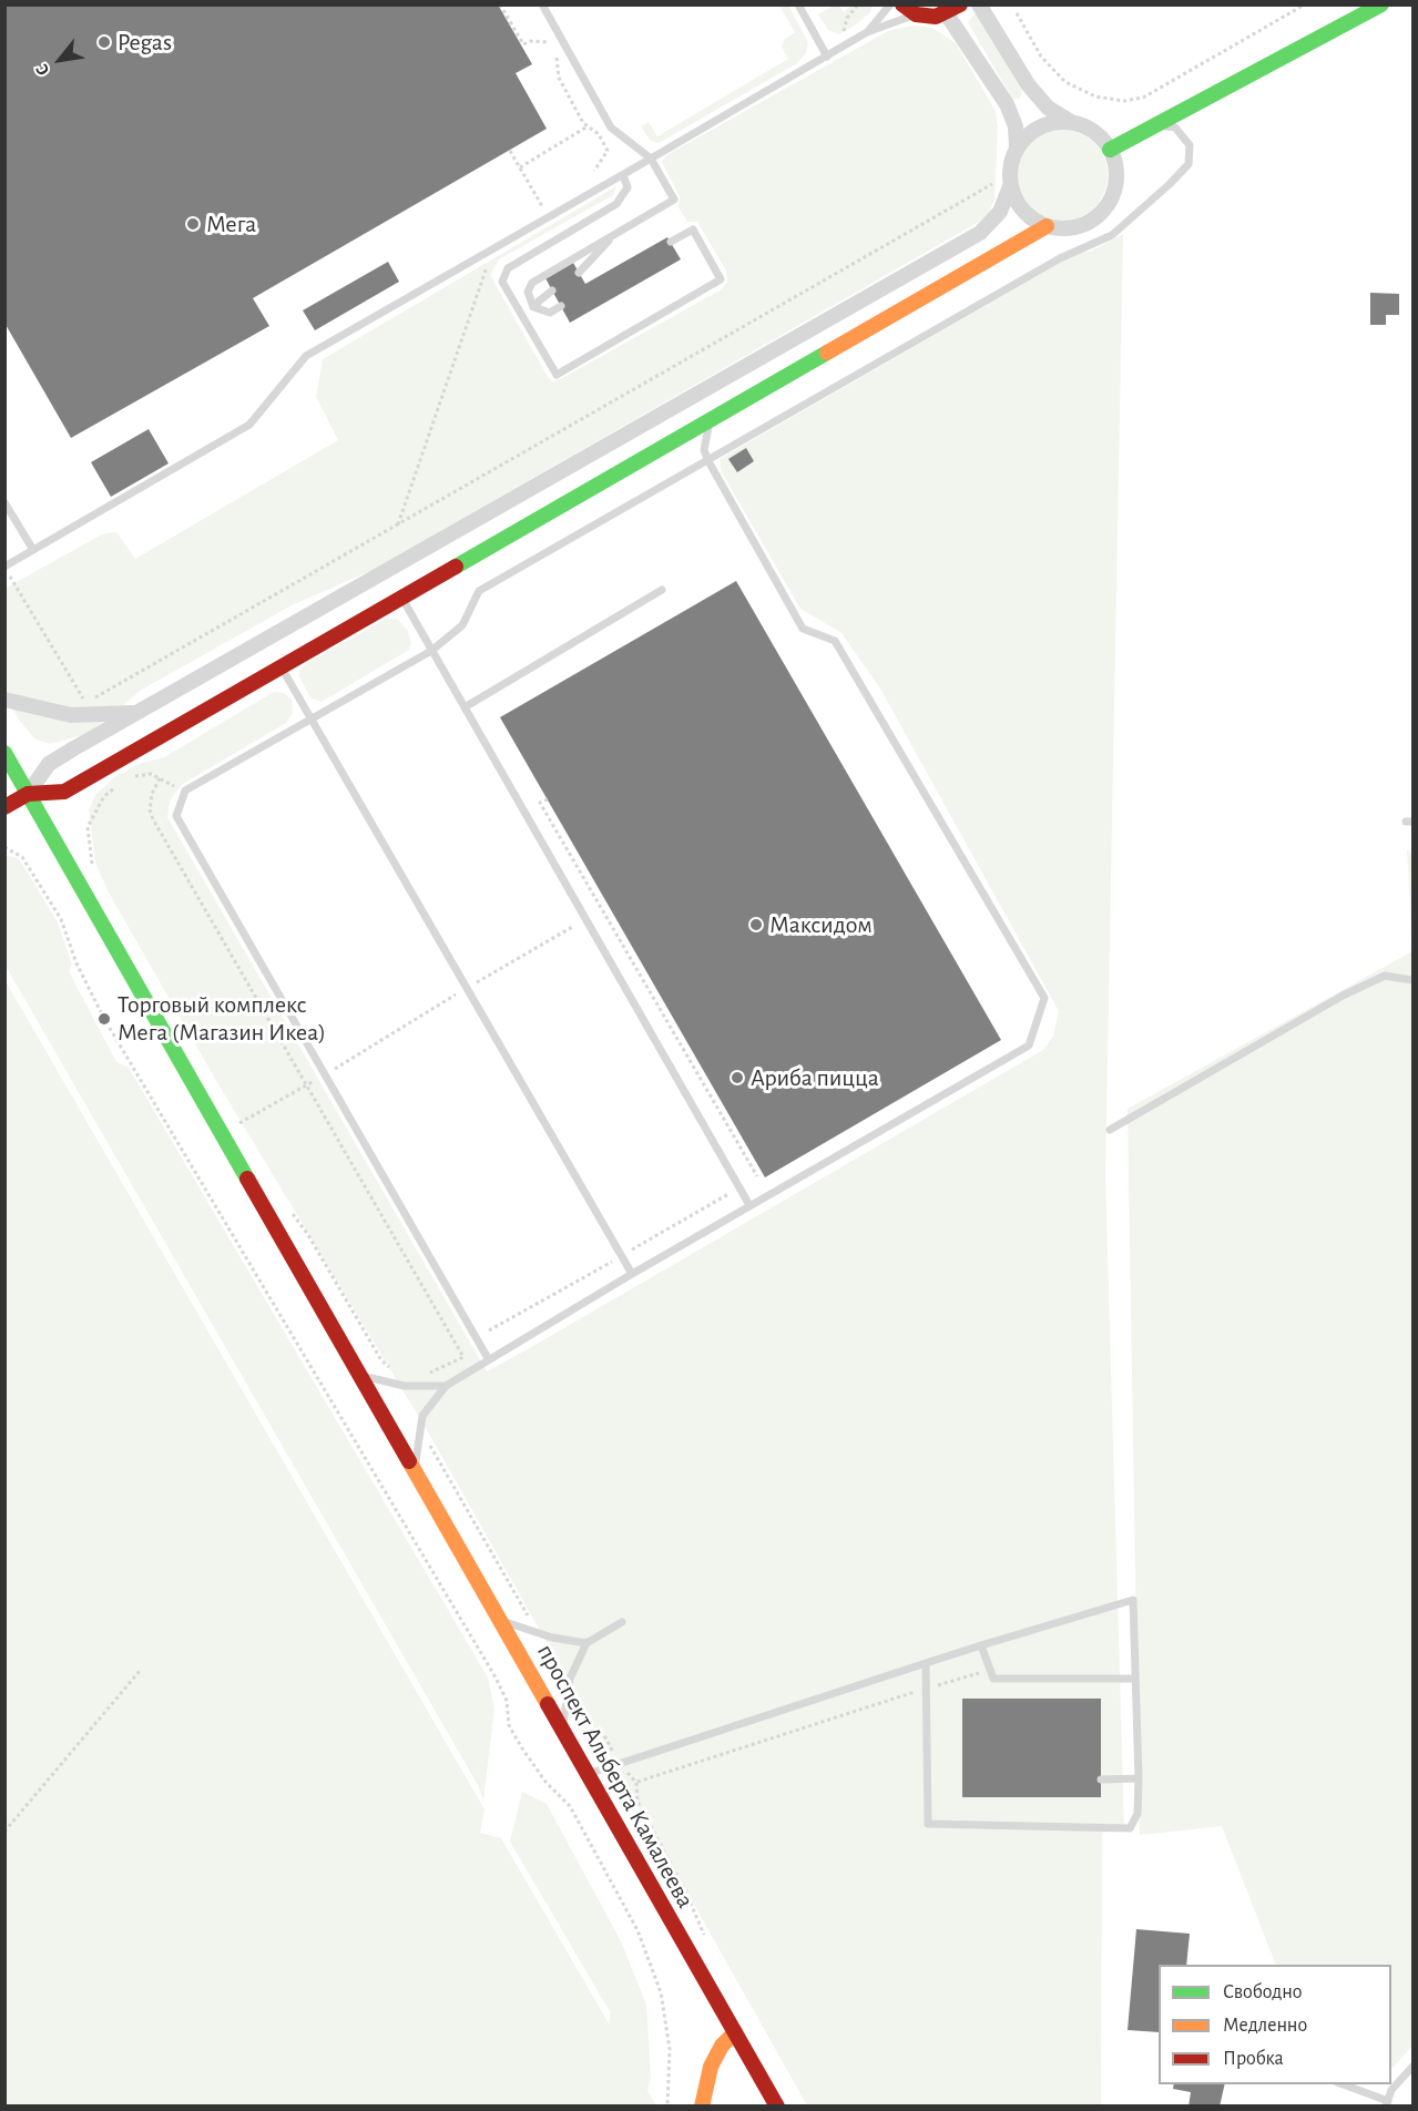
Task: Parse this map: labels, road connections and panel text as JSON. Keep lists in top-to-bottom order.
{
  "streets": {
    "main road": ["проспект Альберта Камалеева"]
  },
  "places": [
    "Pegas",
    "Мега",
    "Максидом",
    "Торговый комплекс Мега (Магазин Икеа)",
    "Ариба пицца"
  ],
  "legend": ["Свободно", "Медленно", "Пробка"],
  "north": "bottom left"
}
